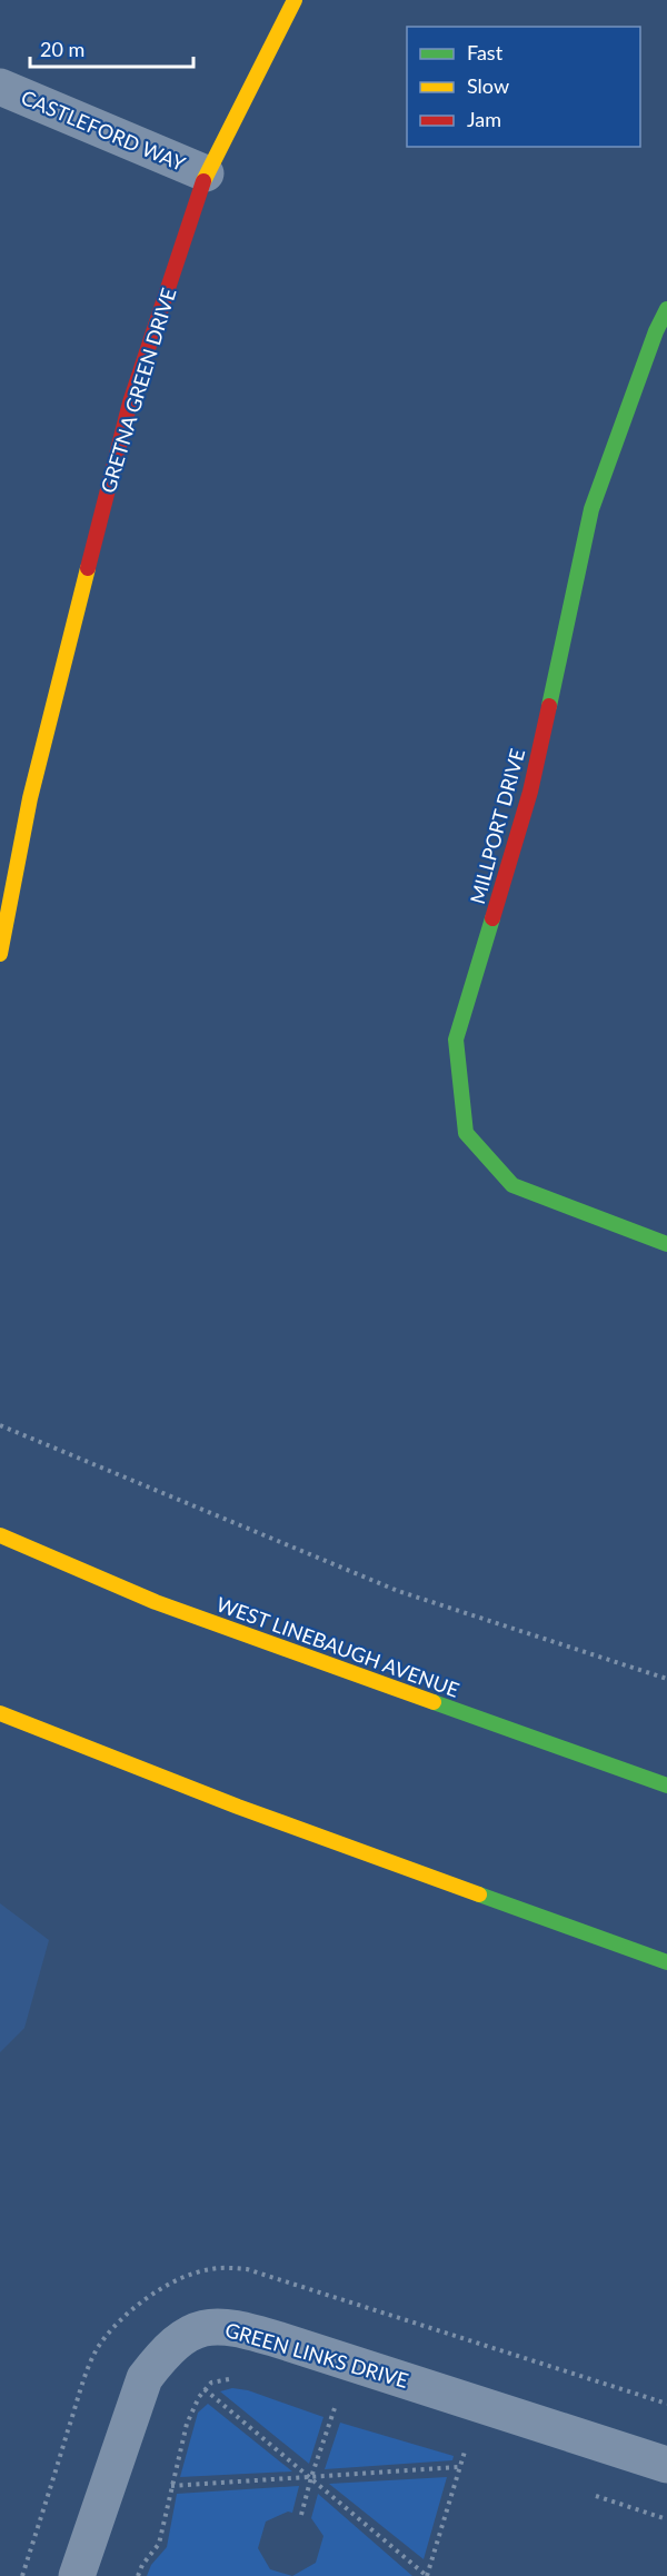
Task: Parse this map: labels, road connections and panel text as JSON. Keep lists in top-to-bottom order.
{
  "streets": {
    "street": [
      "CASTLEFORD WAY",
      "GRETNA GREEN DRIVE",
      "MILLPORT DRIVE",
      "WEST LINEBAUGH AVENUE",
      "GREEN LINKS DRIVE"
    ]
  },
  "crossings": [
    ["CASTLEFORD WAY", "GRETNA GREEN DRIVE"]
  ],
  "legend": ["Fast", "Slow", "Jam"],
  "scale_bar": "20 m"
}
